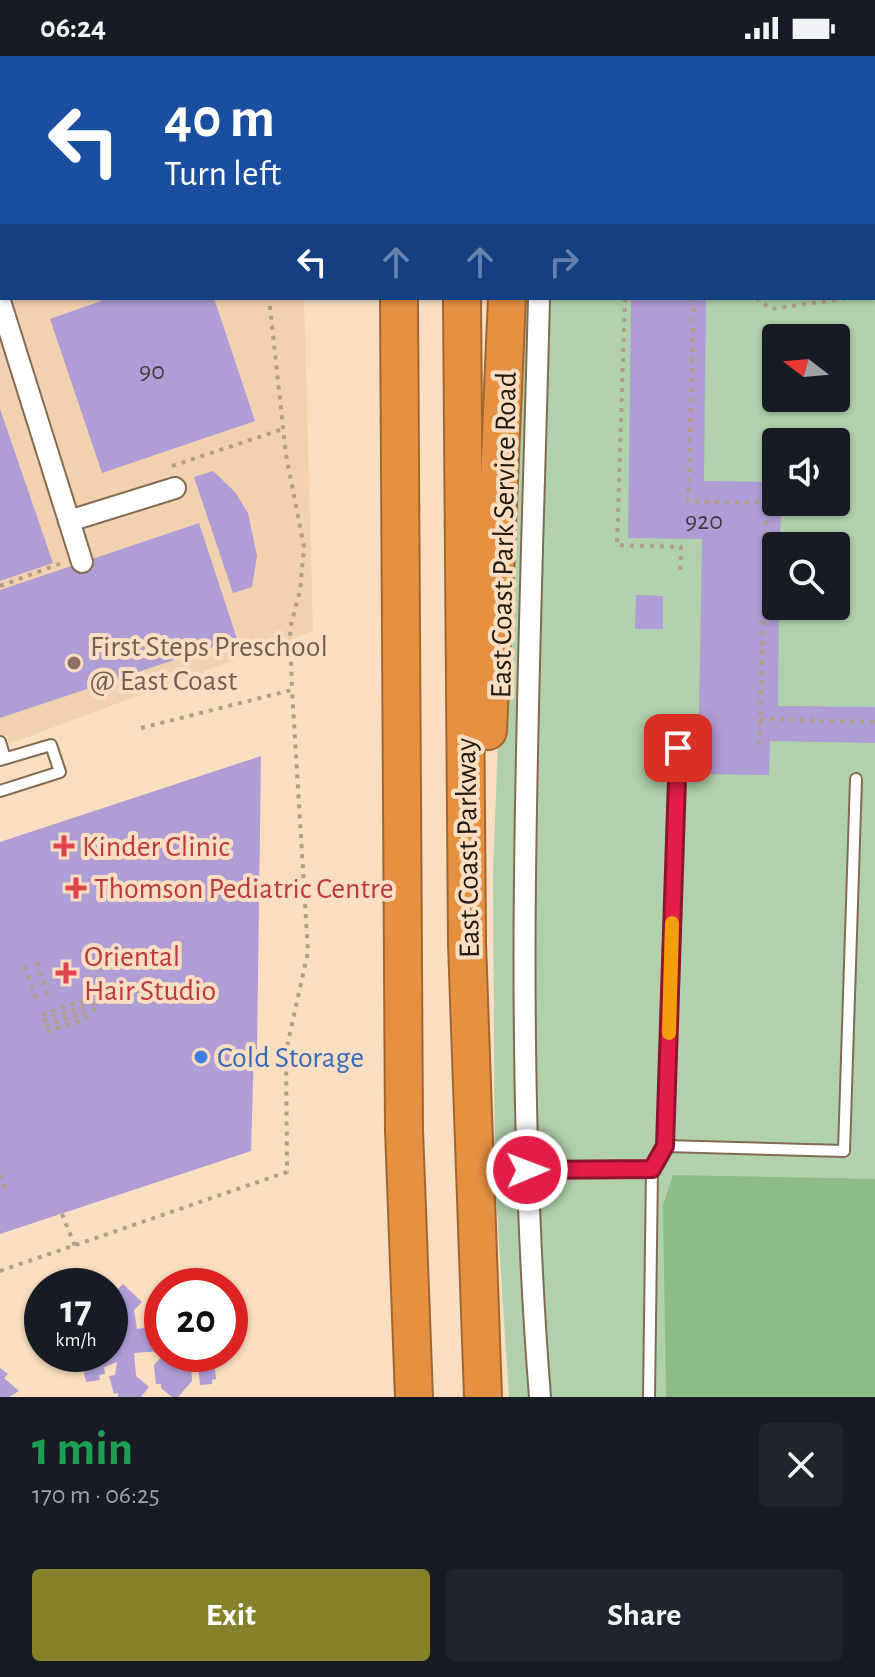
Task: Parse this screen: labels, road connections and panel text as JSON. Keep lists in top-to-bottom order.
{
  "streets": {
    "highway": ["East Coast Parkway"],
    "street": ["East Coast Park Service Road"]
  },
  "places": {
    "other": ["First Steps Preschool @ East Coast", "Cold Storage"],
    "health": ["Kinder Clinic", "Thomson Pediatric Centre", "Oriental Hair Studio"]
  },
  "house_numbers": ["90", "920"],
  "north": "left",
  "page": {
    "status": "06:24",
    "turn": ["40 m", "Turn left"],
    "speed": "17 km/h",
    "limit": "20",
    "heading": ["1 min", "170 m · 06:25"],
    "buttons": ["Exit", "Share"]
  }
}
